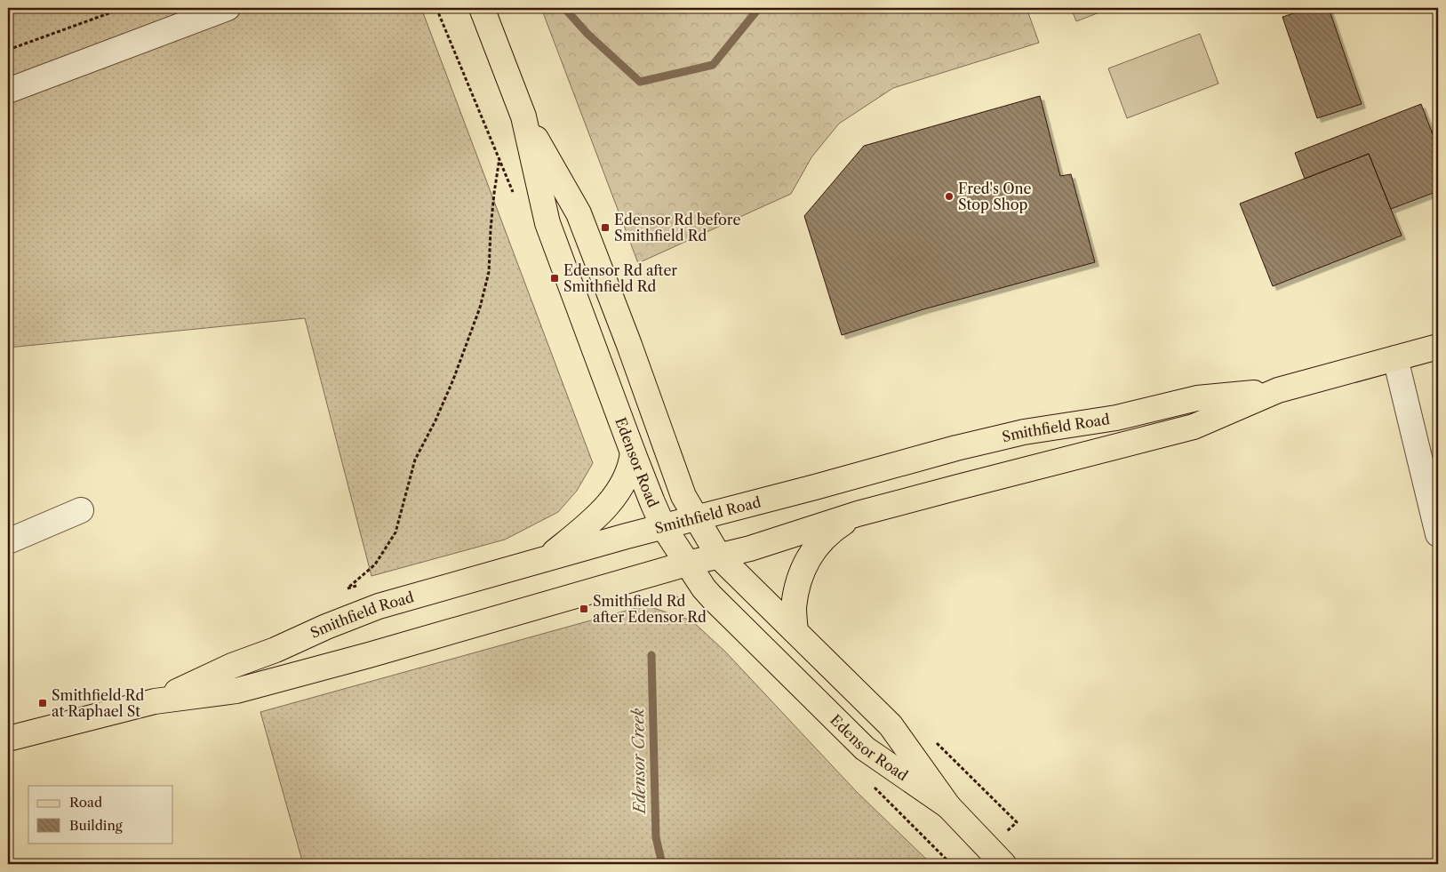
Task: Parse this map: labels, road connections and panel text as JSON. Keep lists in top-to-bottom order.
{
  "streets": {
    "main road": ["Smithfield Road", "Edensor Road"]
  },
  "crossings": [
    ["Smithfield Road", "Edensor Road"]
  ],
  "water": ["Edensor Creek"],
  "places": {
    "other": ["Fred's One Stop Shop"],
    "transit": [
      "Edensor Rd before Smithfield Rd",
      "Edensor Rd after Smithfield Rd",
      "Smithfield Rd after Edensor Rd",
      "Smithfield Rd at Raphael St"
    ]
  },
  "legend": ["Road", "Building"]
}
